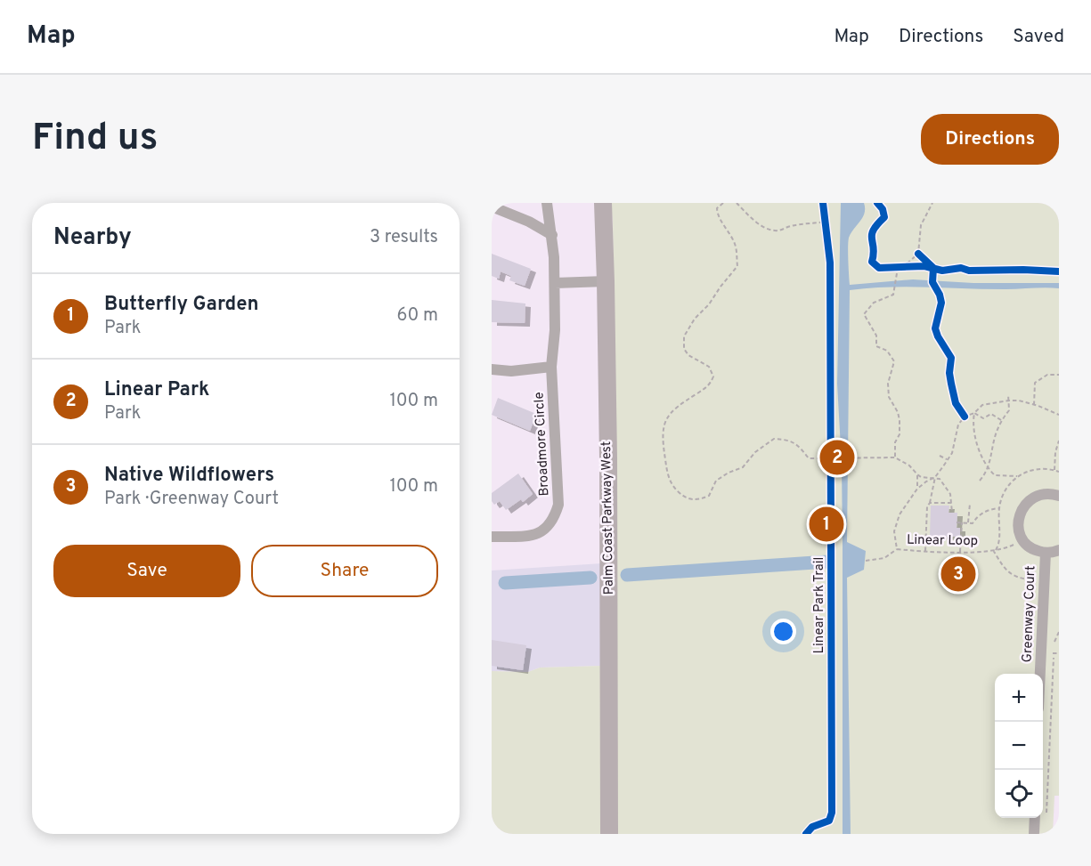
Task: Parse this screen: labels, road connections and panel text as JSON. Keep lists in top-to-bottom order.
{
  "streets": {
    "main road": ["Palm Coast Parkway West"],
    "street": ["Broadmore Circle", "Greenway Court"],
    "path": ["Linear Loop"],
    "cycle path": ["Linear Park Trail"]
  },
  "page": {
    "header": "Map",
    "nav": ["Map", "Directions", "Saved"],
    "buttons": [
      "Directions",
      ["Save", "Share"]
    ],
    "title": "Find us",
    "heading": ["Nearby", "3 results"],
    "list": [
      {
        "mark": "1",
        "name": "Butterfly Garden",
        "note": "Park",
        "value": "60 m"
      },
      {
        "mark": "2",
        "name": "Linear Park",
        "note": "Park",
        "value": "100 m"
      },
      {
        "mark": "3",
        "name": "Native Wildflowers",
        "note": "Park · Greenway Court",
        "value": "100 m"
      }
    ],
    "pins": ["2", "1", "3"],
    "map_buttons": ["+", "−"]
  }
}
